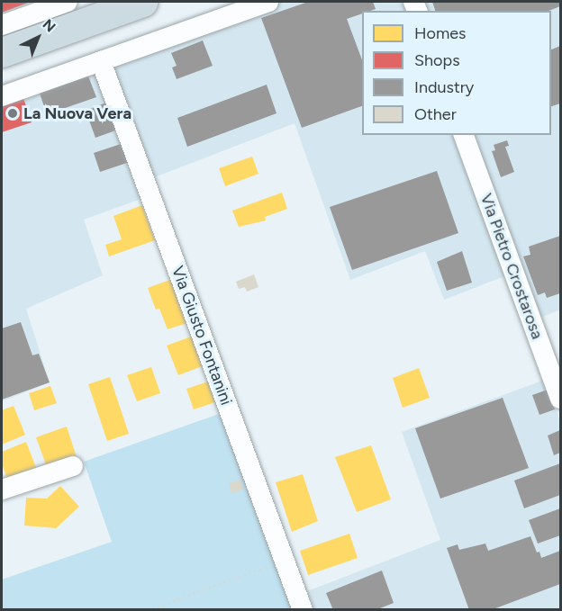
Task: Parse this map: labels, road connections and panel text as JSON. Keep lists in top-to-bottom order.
{
  "streets": {
    "street": ["Via Pietro Crostarosa", "Via Giusto Fontanini"]
  },
  "places": ["La Nuova Vera"],
  "legend": [
    "Homes",
    "Shops",
    "Industry",
    "Other"
  ],
  "north": "top right"
}
